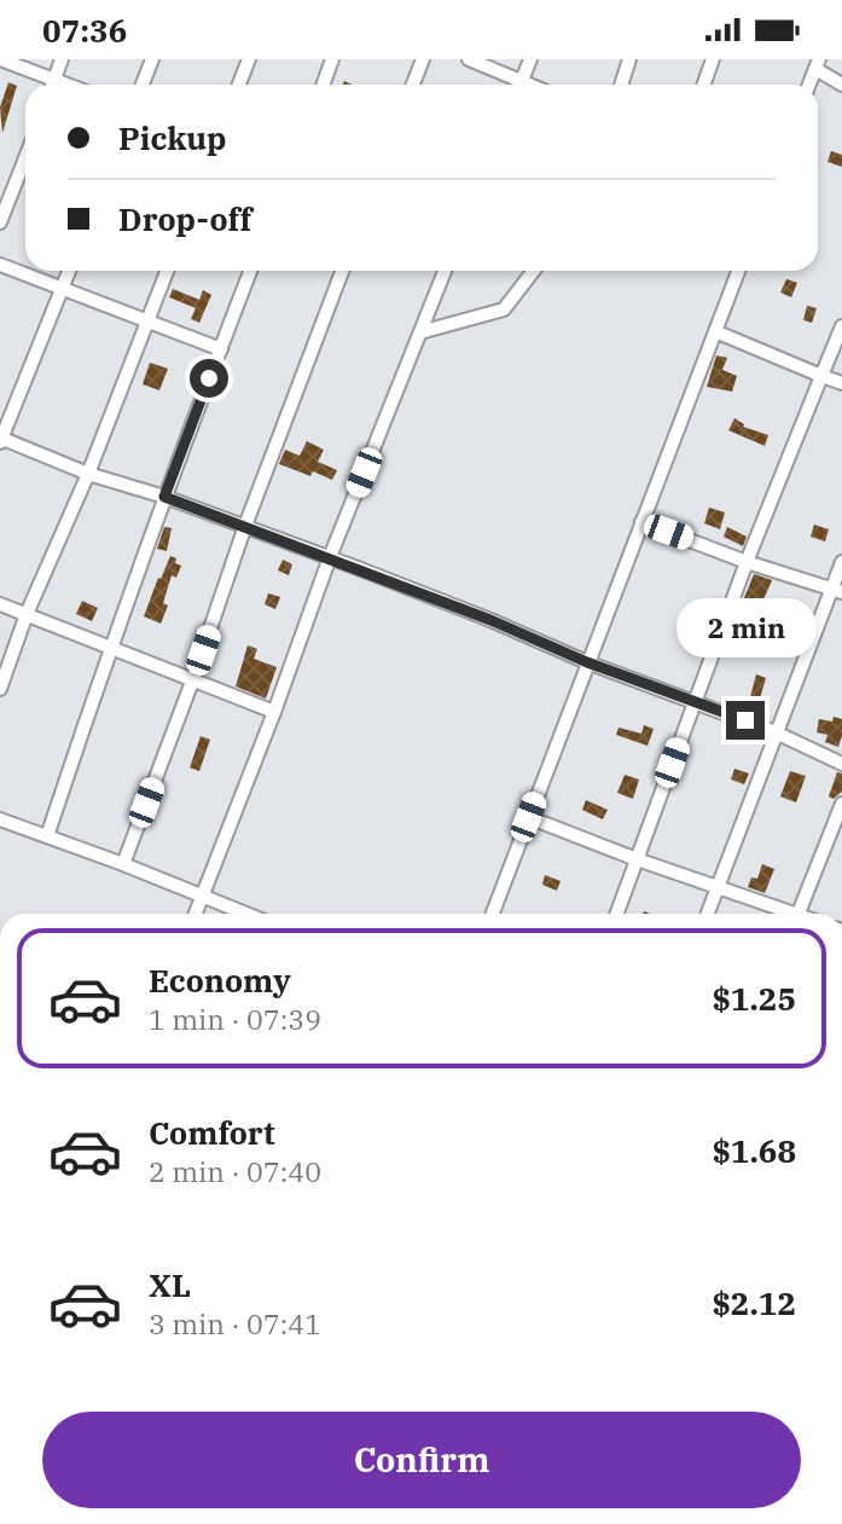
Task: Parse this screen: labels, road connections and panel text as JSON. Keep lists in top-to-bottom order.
{
  "page": {
    "status": "07:36",
    "banner": ["Pickup", "Drop-off"],
    "bubble": "2 min",
    "list": [
      {
        "name": "Economy",
        "note": "1 min · 07:39",
        "value": "$1.25"
      },
      {
        "name": "Comfort",
        "note": "2 min · 07:40",
        "value": "$1.68"
      },
      {
        "name": "XL",
        "note": "3 min · 07:41",
        "value": "$2.12"
      }
    ],
    "buttons": "Confirm"
  }
}
